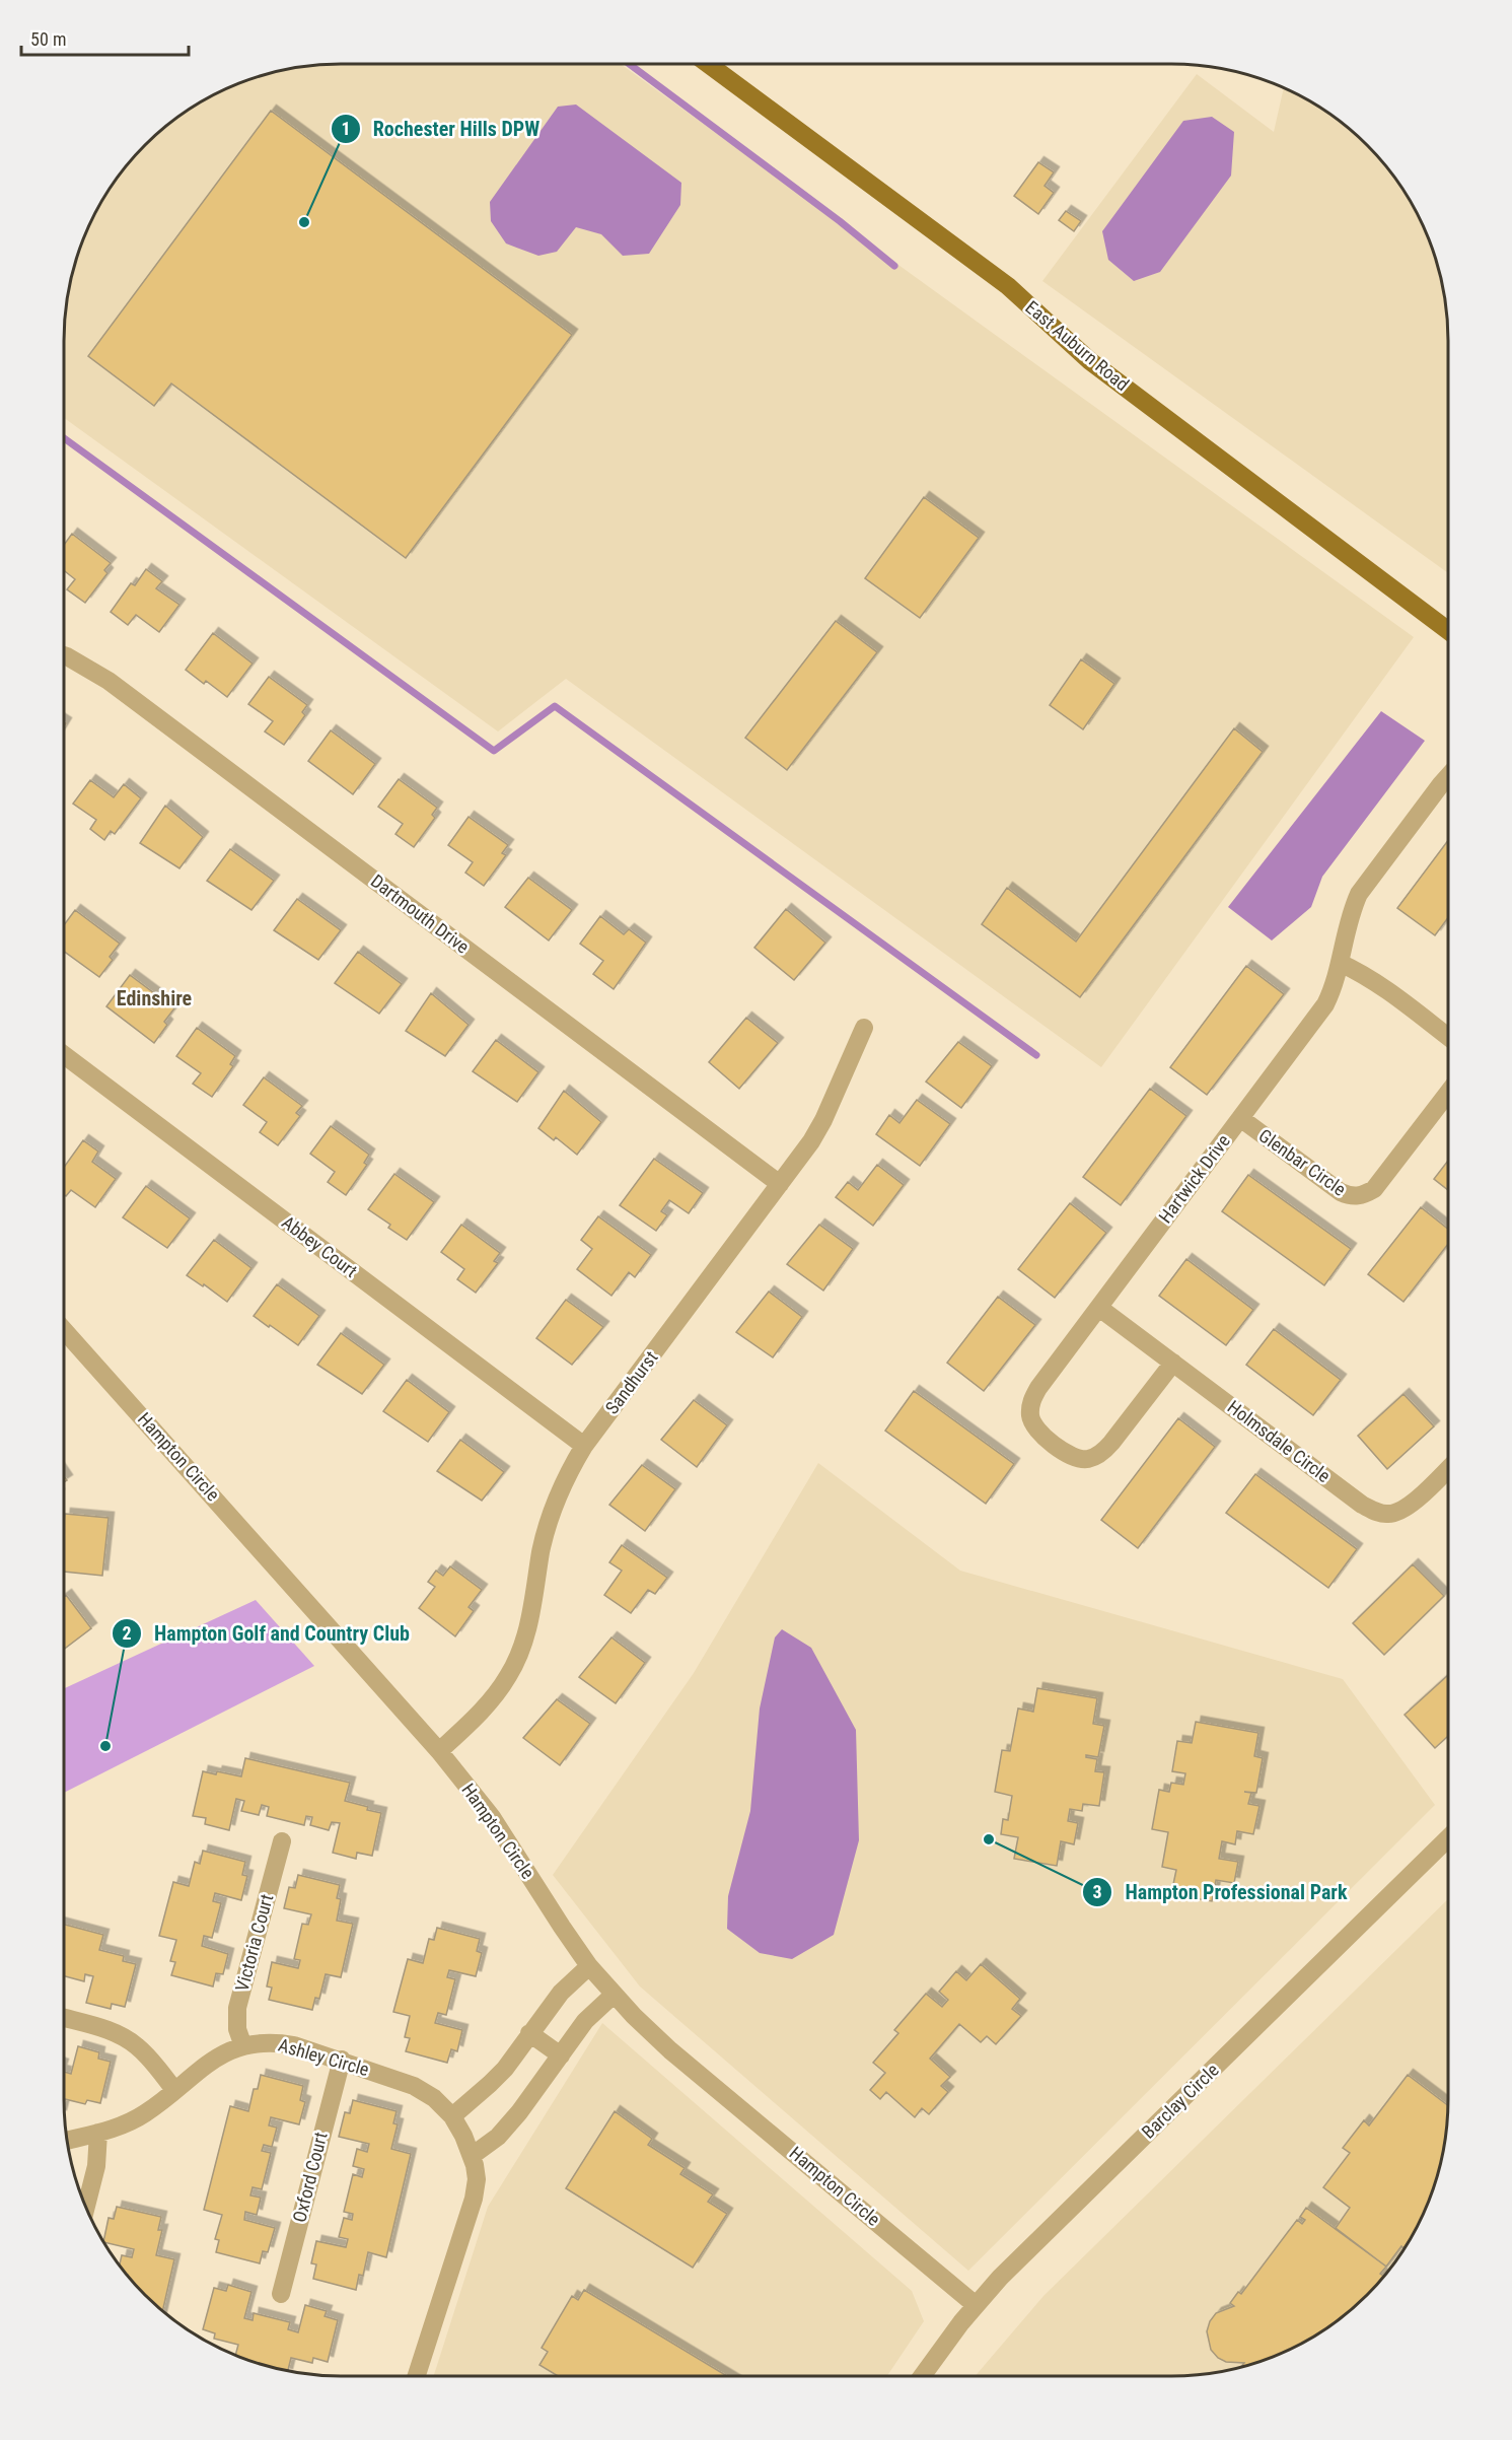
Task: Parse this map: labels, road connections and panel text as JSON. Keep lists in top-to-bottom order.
{
  "streets": {
    "main road": ["East Auburn Road"],
    "street": [
      "Dartmouth Drive",
      "Glenbar Circle",
      "Hartwick Drive",
      "Abbey Court",
      "Sandhurst",
      "Holmsdale Circle",
      "Hampton Circle",
      "Victoria Court",
      "Ashley Circle",
      "Barclay Circle",
      "Oxford Court"
    ]
  },
  "crossings": [
    ["Dartmouth Drive", "Sandhurst"],
    ["Glenbar Circle", "Hartwick Drive"],
    ["Hartwick Drive", "Holmsdale Circle"],
    ["Abbey Court", "Sandhurst"],
    ["Sandhurst", "Hampton Circle"],
    ["Hampton Circle", "Barclay Circle"],
    ["Victoria Court", "Ashley Circle"],
    ["Ashley Circle", "Oxford Court"]
  ],
  "districts": ["Edinshire"],
  "places": ["Rochester Hills DPW", "Hampton Golf and Country Club", "Hampton Professional Park"],
  "scale_bar": "50 m"
}
